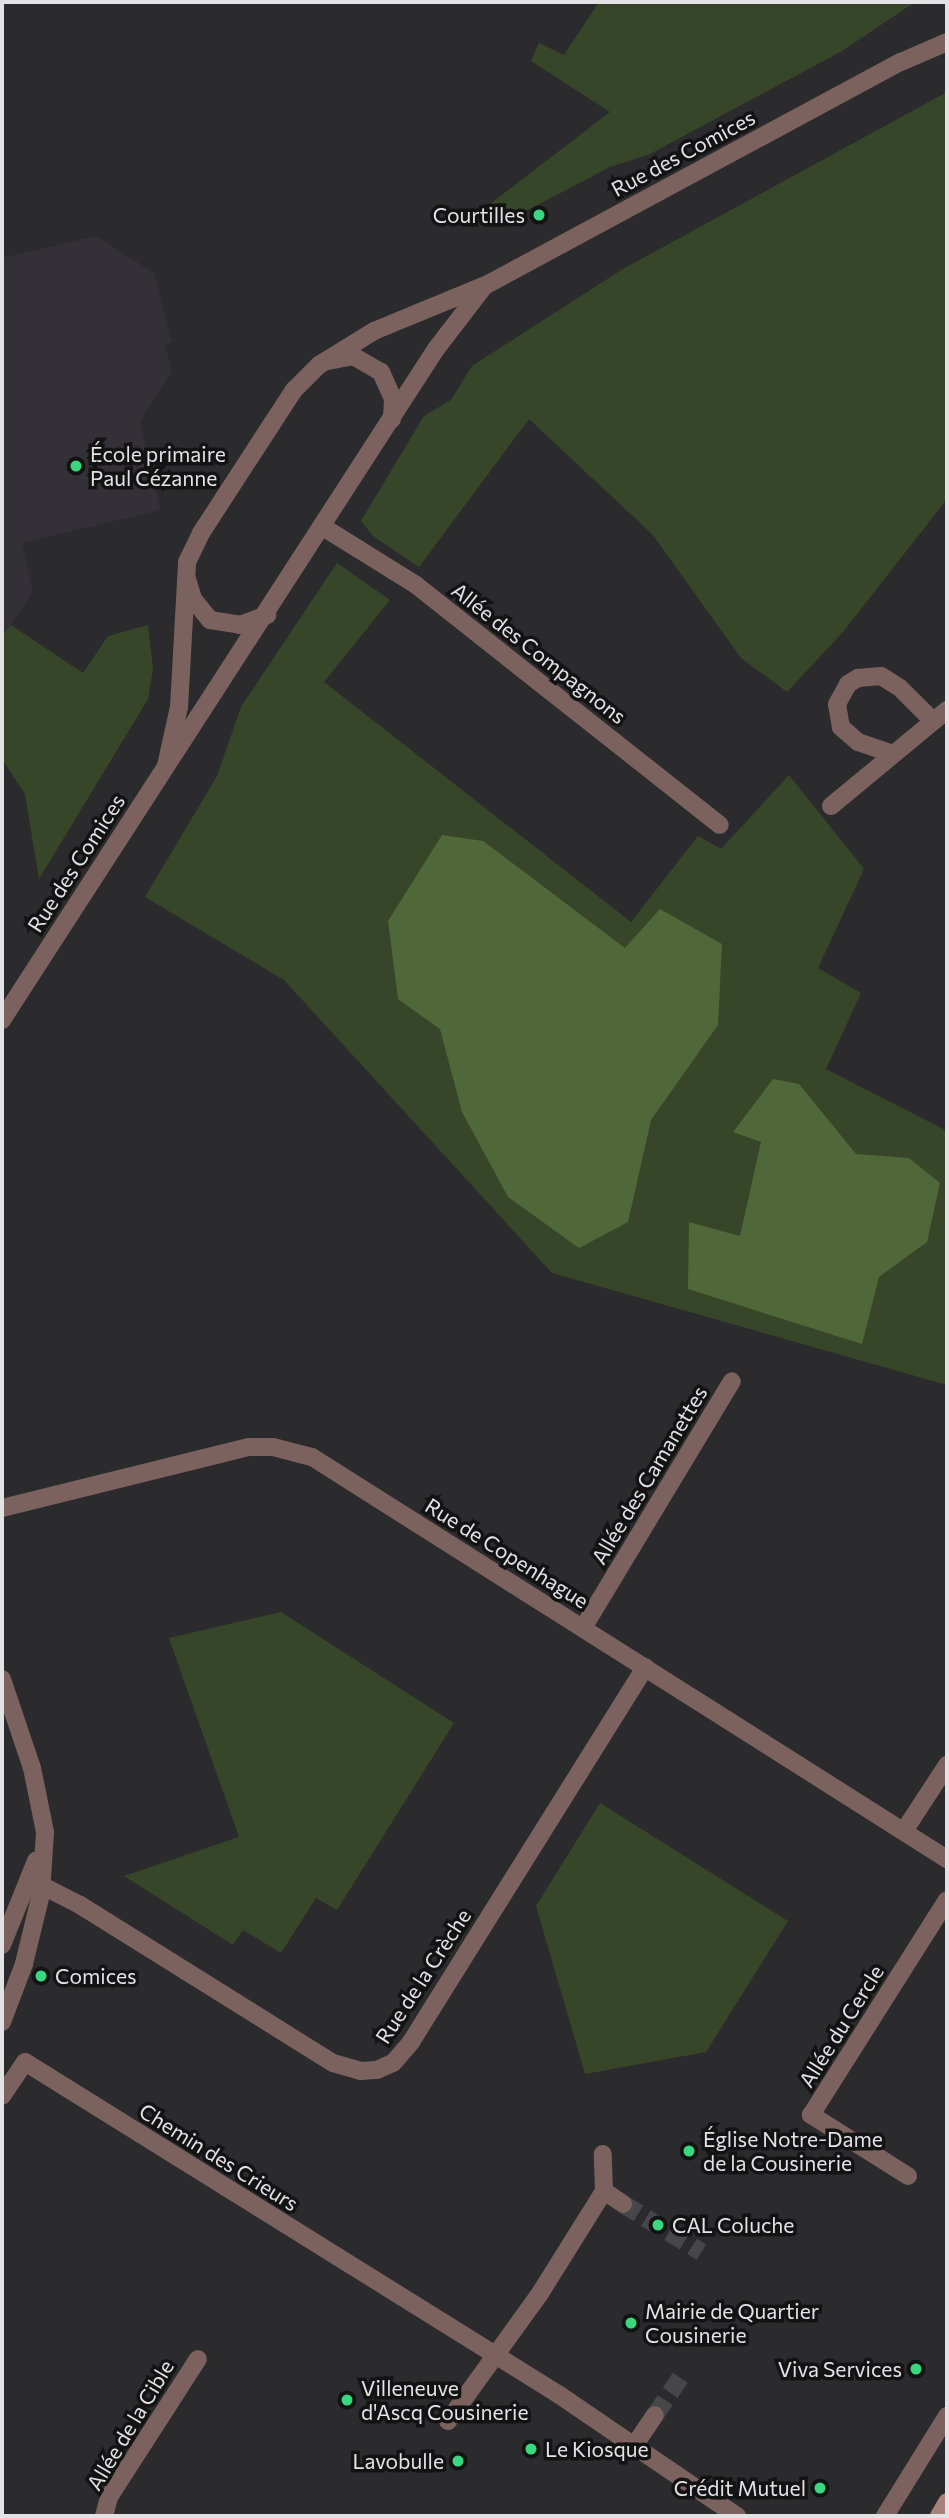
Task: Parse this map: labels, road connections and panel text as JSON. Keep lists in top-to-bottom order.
{
  "streets": {
    "street": [
      "Rue des Comices",
      "Allée des Compagnons",
      "Allée des Camanettes",
      "Rue de Copenhague",
      "Rue de la Crèche",
      "Allée du Cercle",
      "Chemin des Crieurs",
      "Allée de la Cible"
    ]
  },
  "crossings": [
    ["Rue des Comices", "Allée des Compagnons"],
    ["Allée des Camanettes", "Rue de Copenhague"],
    ["Rue de Copenhague", "Rue de la Crèche"]
  ],
  "places": [
    "Courtilles",
    "École primaire Paul Cézanne",
    "Comices",
    "Église Notre-Dame de la Cousinerie",
    "CAL Coluche",
    "Mairie de Quartier Cousinerie",
    "Viva Services",
    "Villeneuve d'Ascq Cousinerie",
    "Le Kiosque",
    "Lavobulle",
    "Crédit Mutuel"
  ]
}
